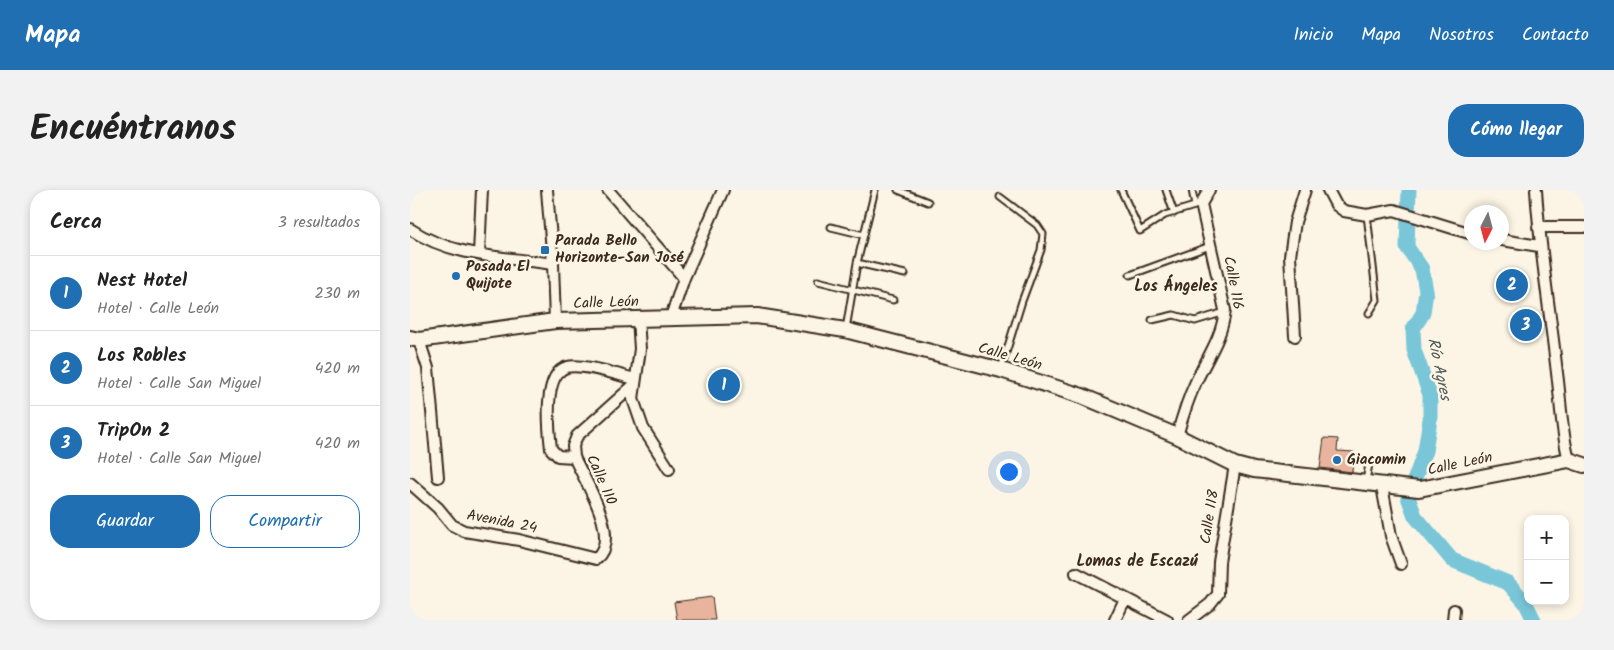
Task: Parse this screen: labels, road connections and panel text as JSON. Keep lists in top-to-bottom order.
{
  "streets": {
    "main road": ["Calle León"],
    "street": [
      "Calle 116",
      "Calle 110",
      "Calle 118",
      "Avenida 24"
    ]
  },
  "crossings": [
    ["Calle 116", "Calle León"],
    ["Calle León", "Calle 118"],
    ["Calle 110", "Avenida 24"]
  ],
  "districts": ["Los Ángeles", "Lomas de Escazú"],
  "water": ["Río Agres"],
  "places": {
    "transit": ["Parada Bello Horizonte-San José"],
    "other": ["Posada El Quijote", "Giacomin"]
  },
  "north": "bottom",
  "page": {
    "header": "Mapa",
    "nav": [
      "Inicio",
      "Mapa",
      "Nosotros",
      "Contacto"
    ],
    "title": "Encuéntranos",
    "buttons": [
      "Cómo llegar",
      ["Guardar", "Compartir"]
    ],
    "heading": ["Cerca", "3 resultados"],
    "list": [
      {
        "mark": "1",
        "name": "Nest Hotel",
        "note": "Hotel · Calle León",
        "value": "230 m"
      },
      {
        "mark": "2",
        "name": "Los Robles",
        "note": "Hotel · Calle San Miguel",
        "value": "420 m"
      },
      {
        "mark": "3",
        "name": "TripOn 2",
        "note": "Hotel · Calle San Miguel",
        "value": "420 m"
      }
    ],
    "pins": ["2", "3", "1"],
    "map_buttons": ["+", "−"]
  }
}
